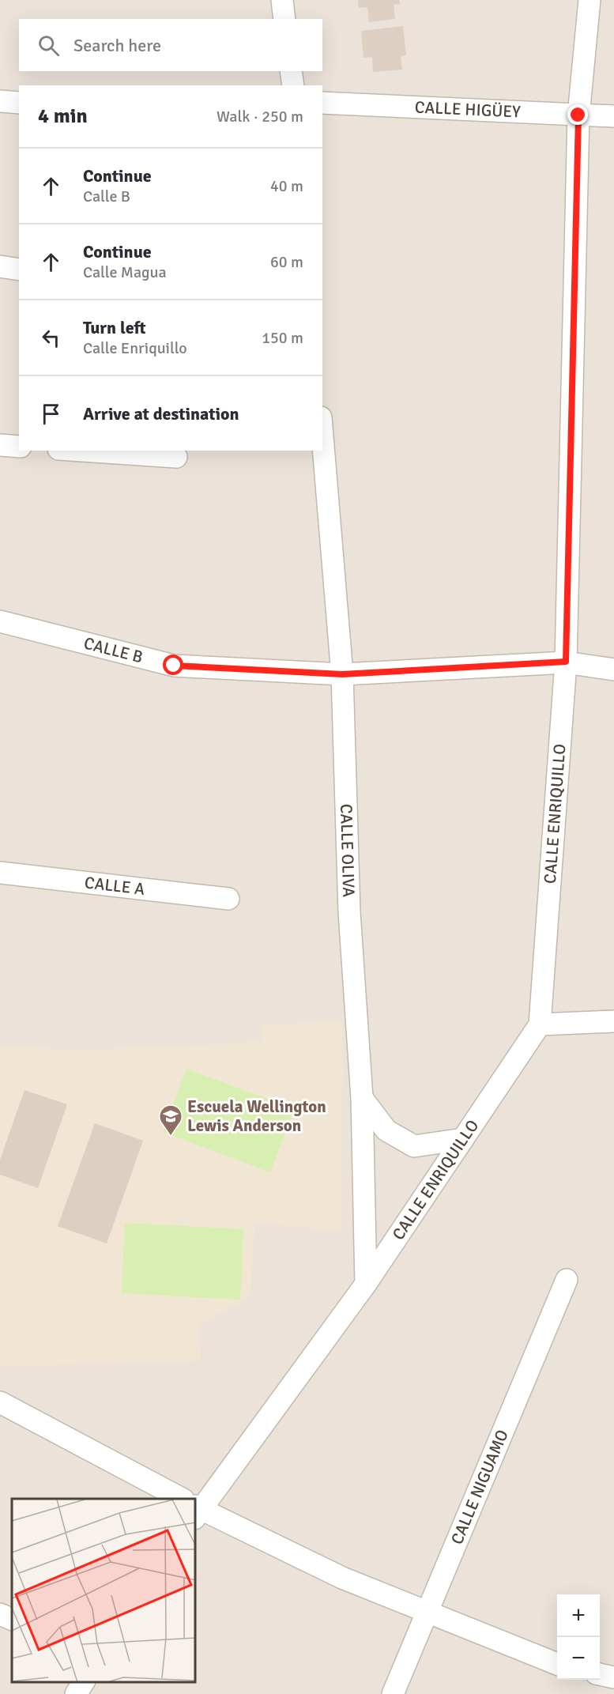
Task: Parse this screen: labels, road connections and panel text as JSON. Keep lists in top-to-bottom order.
{
  "streets": {
    "street": [
      "CALLE HIGÜEY",
      "CALLE B",
      "CALLE ENRIQUILLO",
      "CALLE OLIVA",
      "CALLE A",
      "CALLE NIGUAMO"
    ]
  },
  "crossings": [
    ["CALLE HIGÜEY", "CALLE ENRIQUILLO"],
    ["CALLE B", "CALLE ENRIQUILLO"],
    ["CALLE B", "CALLE OLIVA"],
    ["CALLE ENRIQUILLO", "CALLE OLIVA"]
  ],
  "places": {
    "school or university": ["Escuela Wellington Lewis Anderson"]
  },
  "page": {
    "search": "Search here",
    "heading": ["4 min", "Walk · 250 m"],
    "list": [
      ["Continue", "Calle B", "40 m"],
      ["Continue", "Calle Magua", "60 m"],
      ["Turn left", "Calle Enriquillo", "150 m"],
      "Arrive at destination"
    ],
    "map_buttons": ["+", "−"]
  }
}
